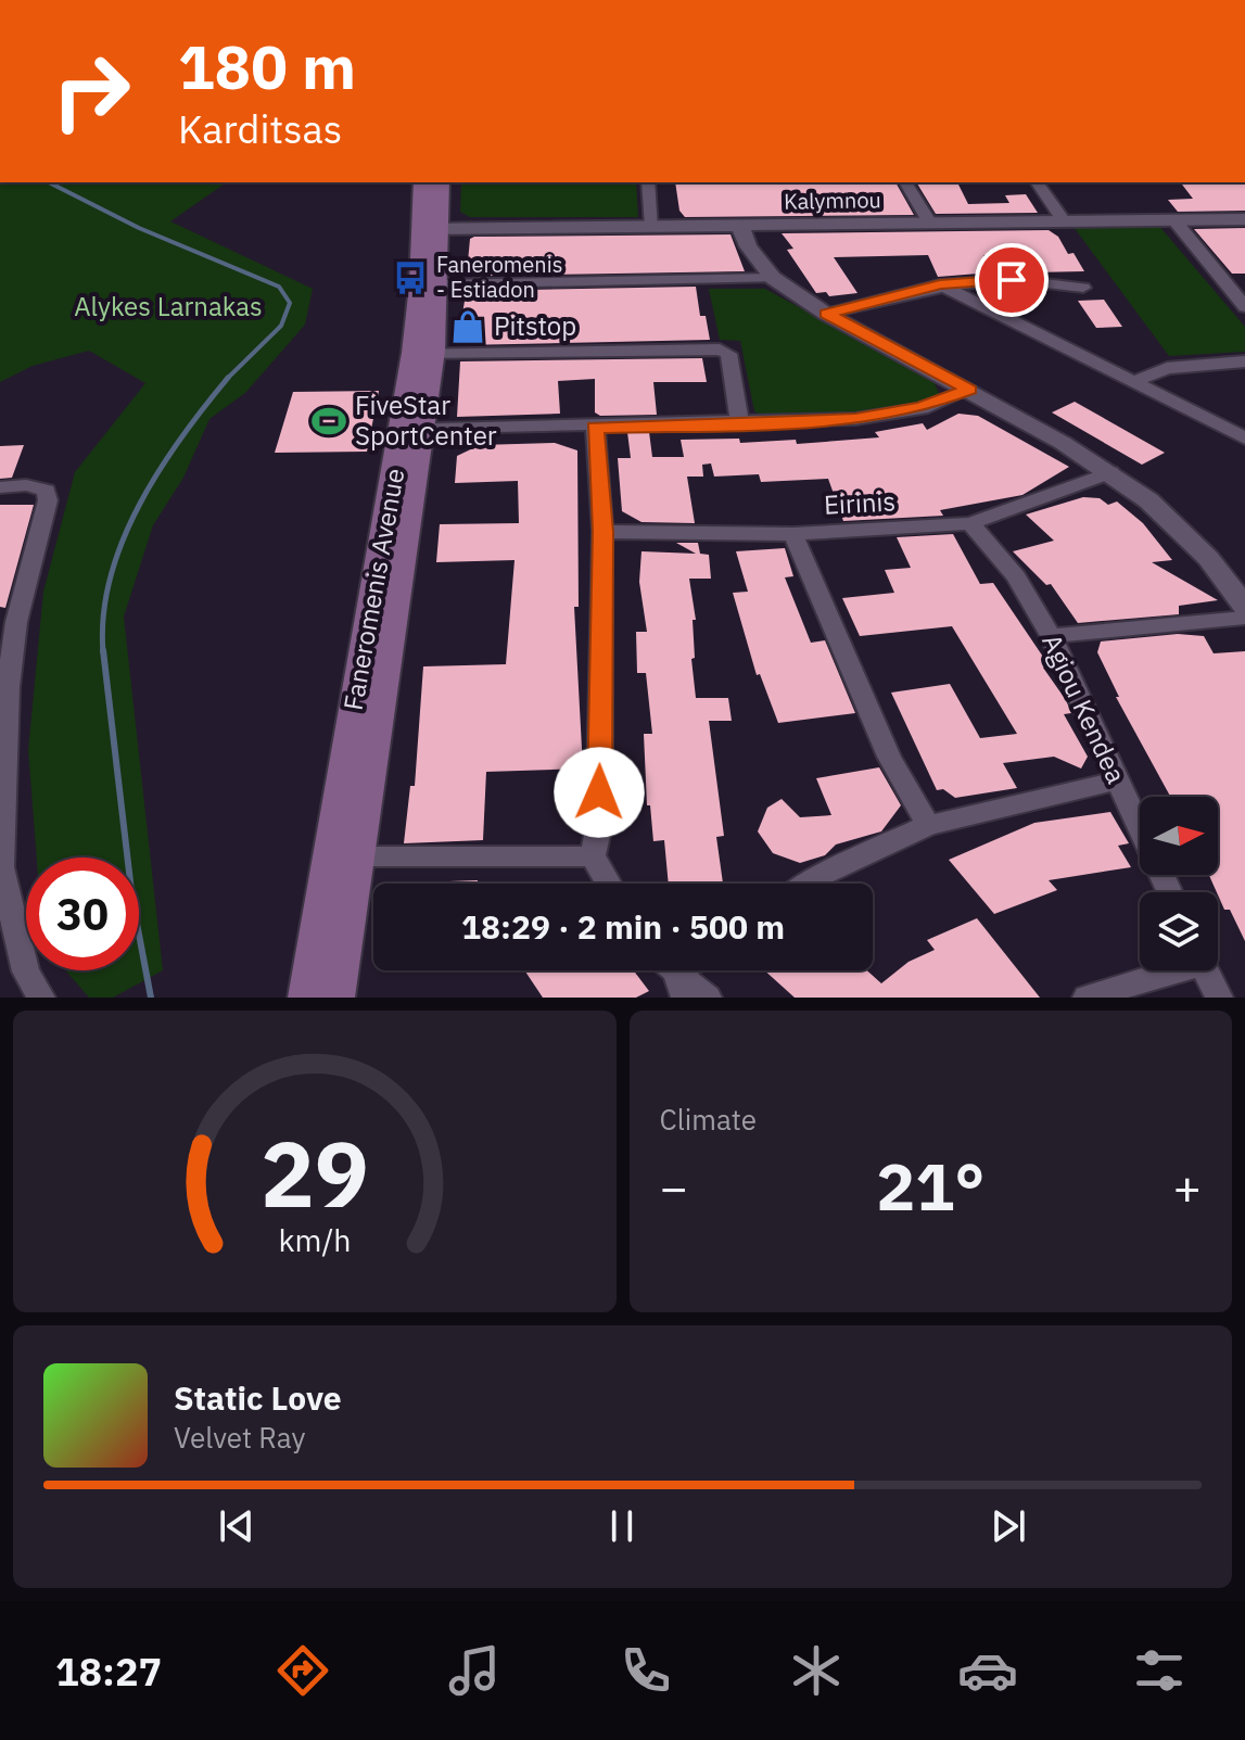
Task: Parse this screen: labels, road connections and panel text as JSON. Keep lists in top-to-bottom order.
{
  "streets": {
    "main road": ["Faneromenis Avenue"],
    "street": ["Kalymnou", "Eirinis", "Agiou Kendea"]
  },
  "crossings": [
    ["Kalymnou", "Faneromenis Avenue"],
    ["Eirinis", "Agiou Kendea"]
  ],
  "parks": ["Alykes Larnakas"],
  "places": {
    "bus stop": ["Faneromenis - Estiadon"],
    "shop": ["Pitstop"],
    "sports": ["FiveStar SportCenter"]
  },
  "north": "right",
  "page": {
    "turn": ["180 m", "Karditsas"],
    "limit": "30",
    "trip": "18:29 · 2 min · 500 m",
    "tile": "Climate",
    "heat": ["−", "21°", "+"],
    "song": ["Static Love", "Velvet Ray"],
    "tabs": "18:27",
    "gauge": ["29", "km/h"]
  }
}
